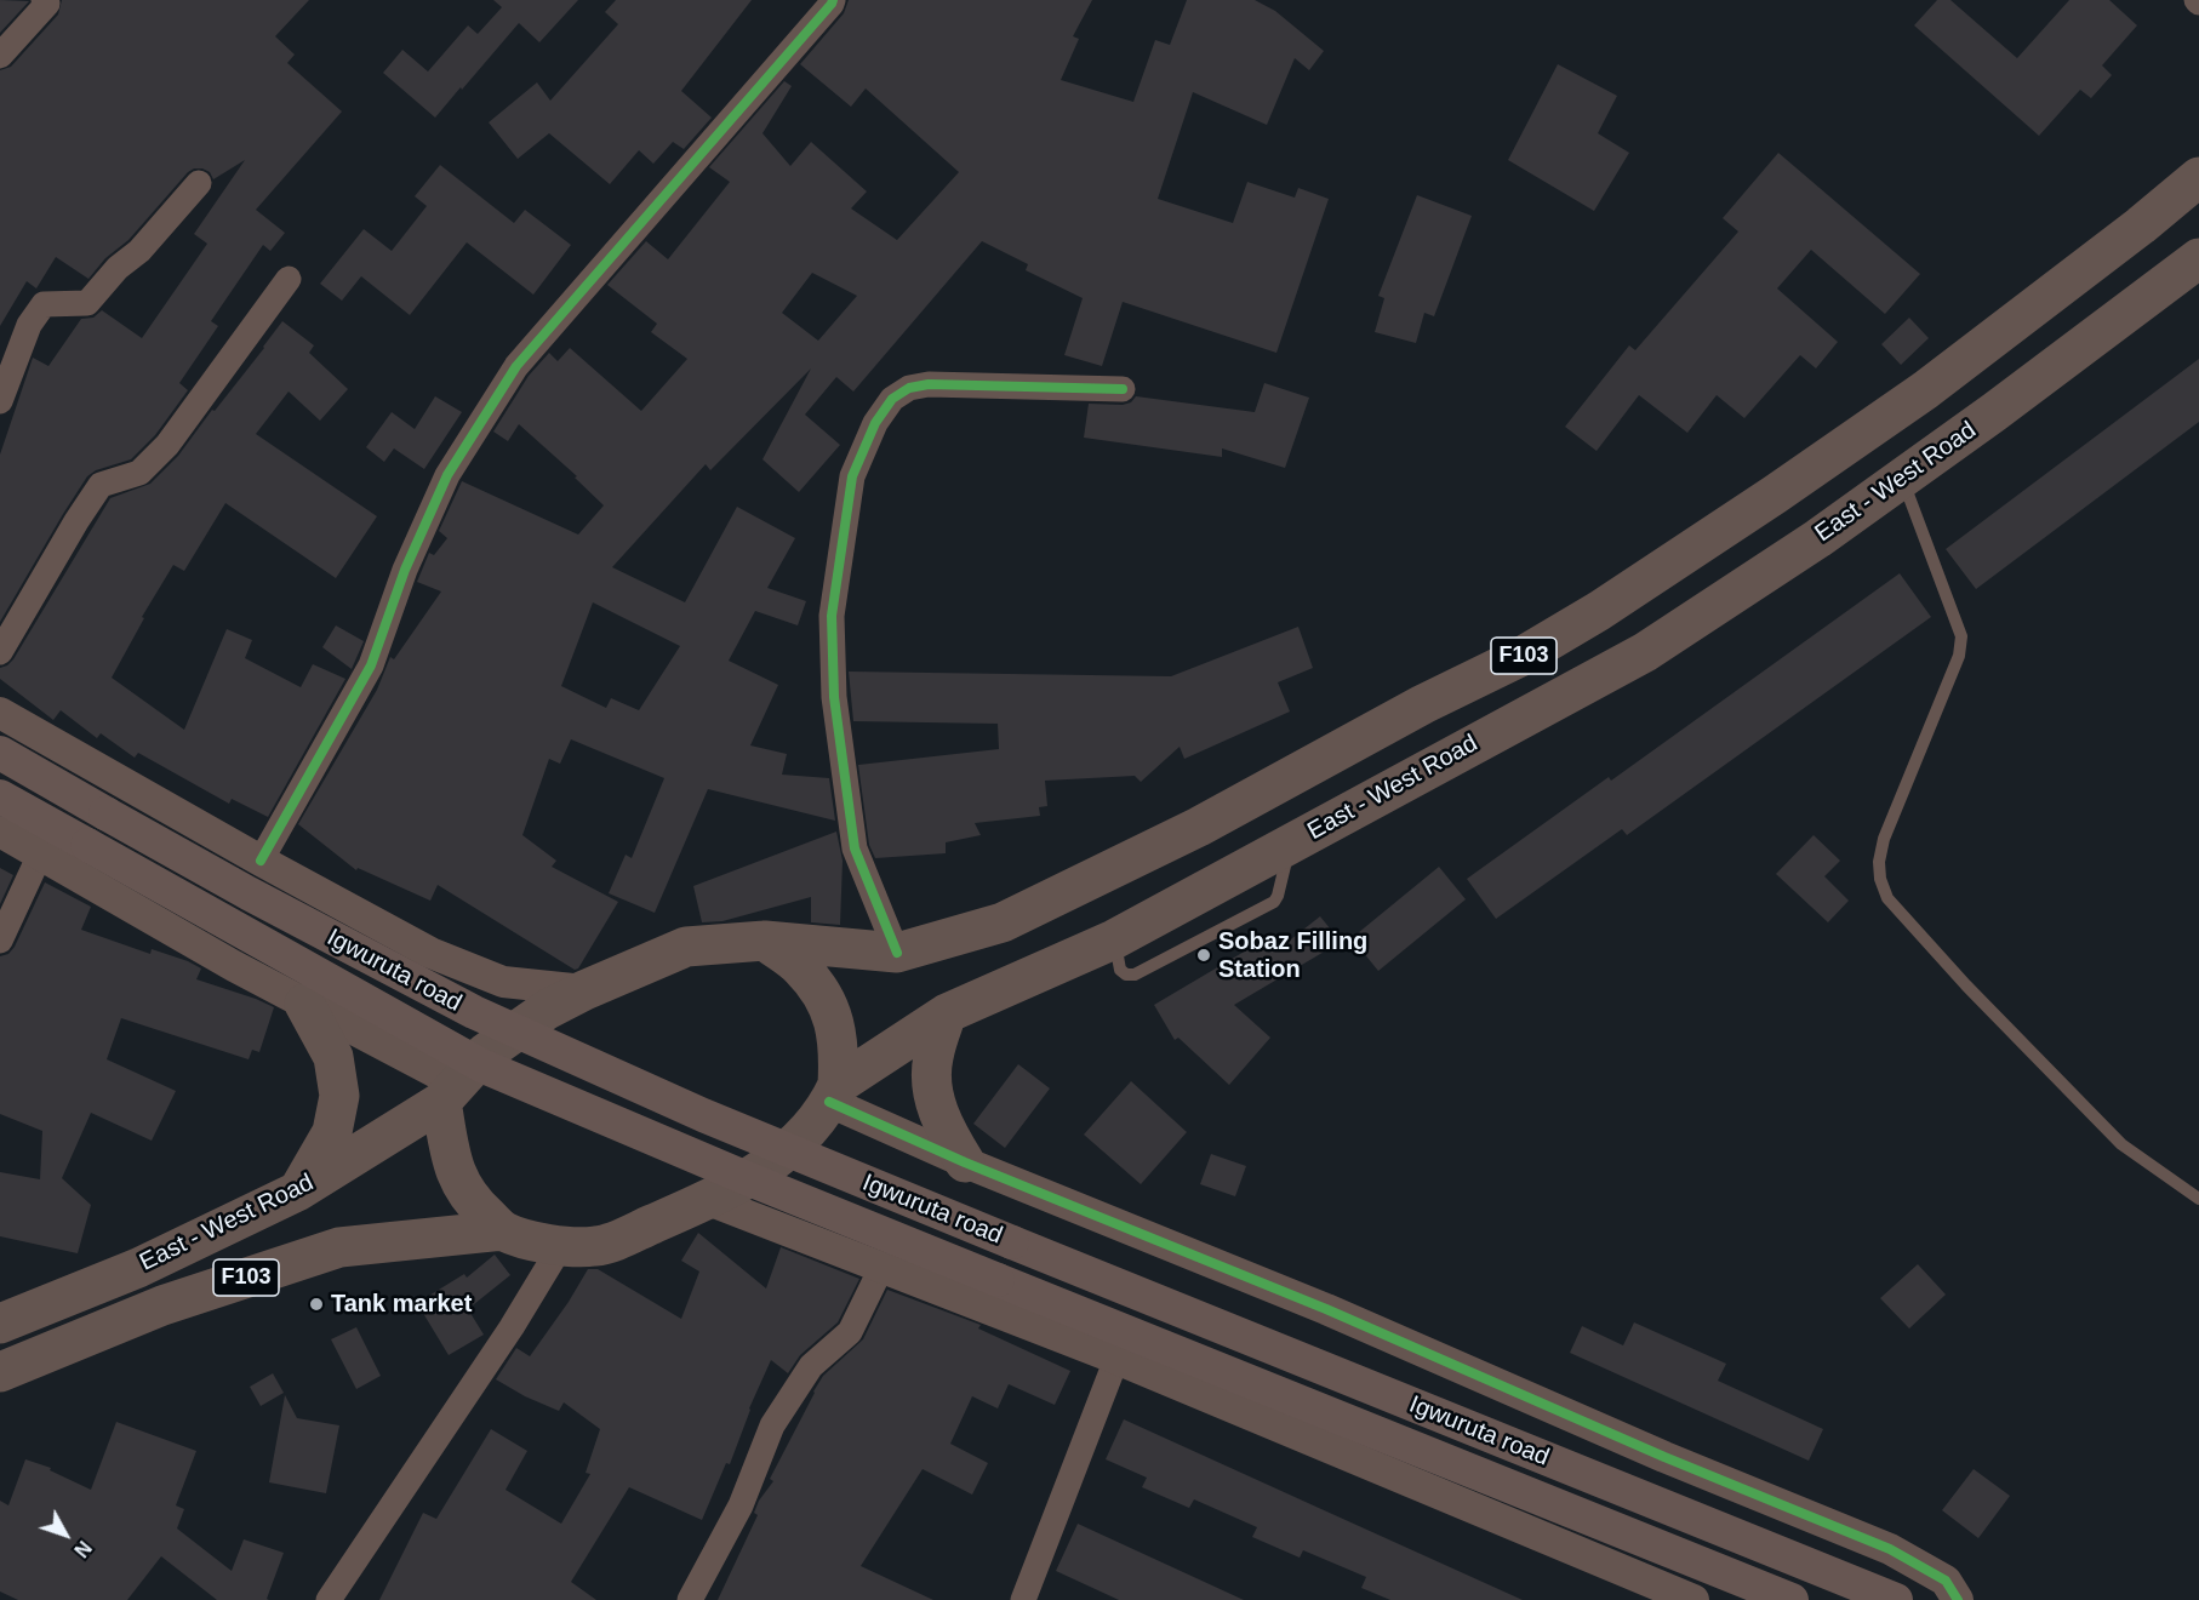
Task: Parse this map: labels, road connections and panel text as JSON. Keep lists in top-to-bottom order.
{
  "streets": {
    "main road": ["East - West Road", "F103", "Igwuruta road"]
  },
  "crossings": [
    ["East - West Road", "F103"]
  ],
  "places": ["Sobaz Filling Station", "Tank market"],
  "north": "bottom right"
}
